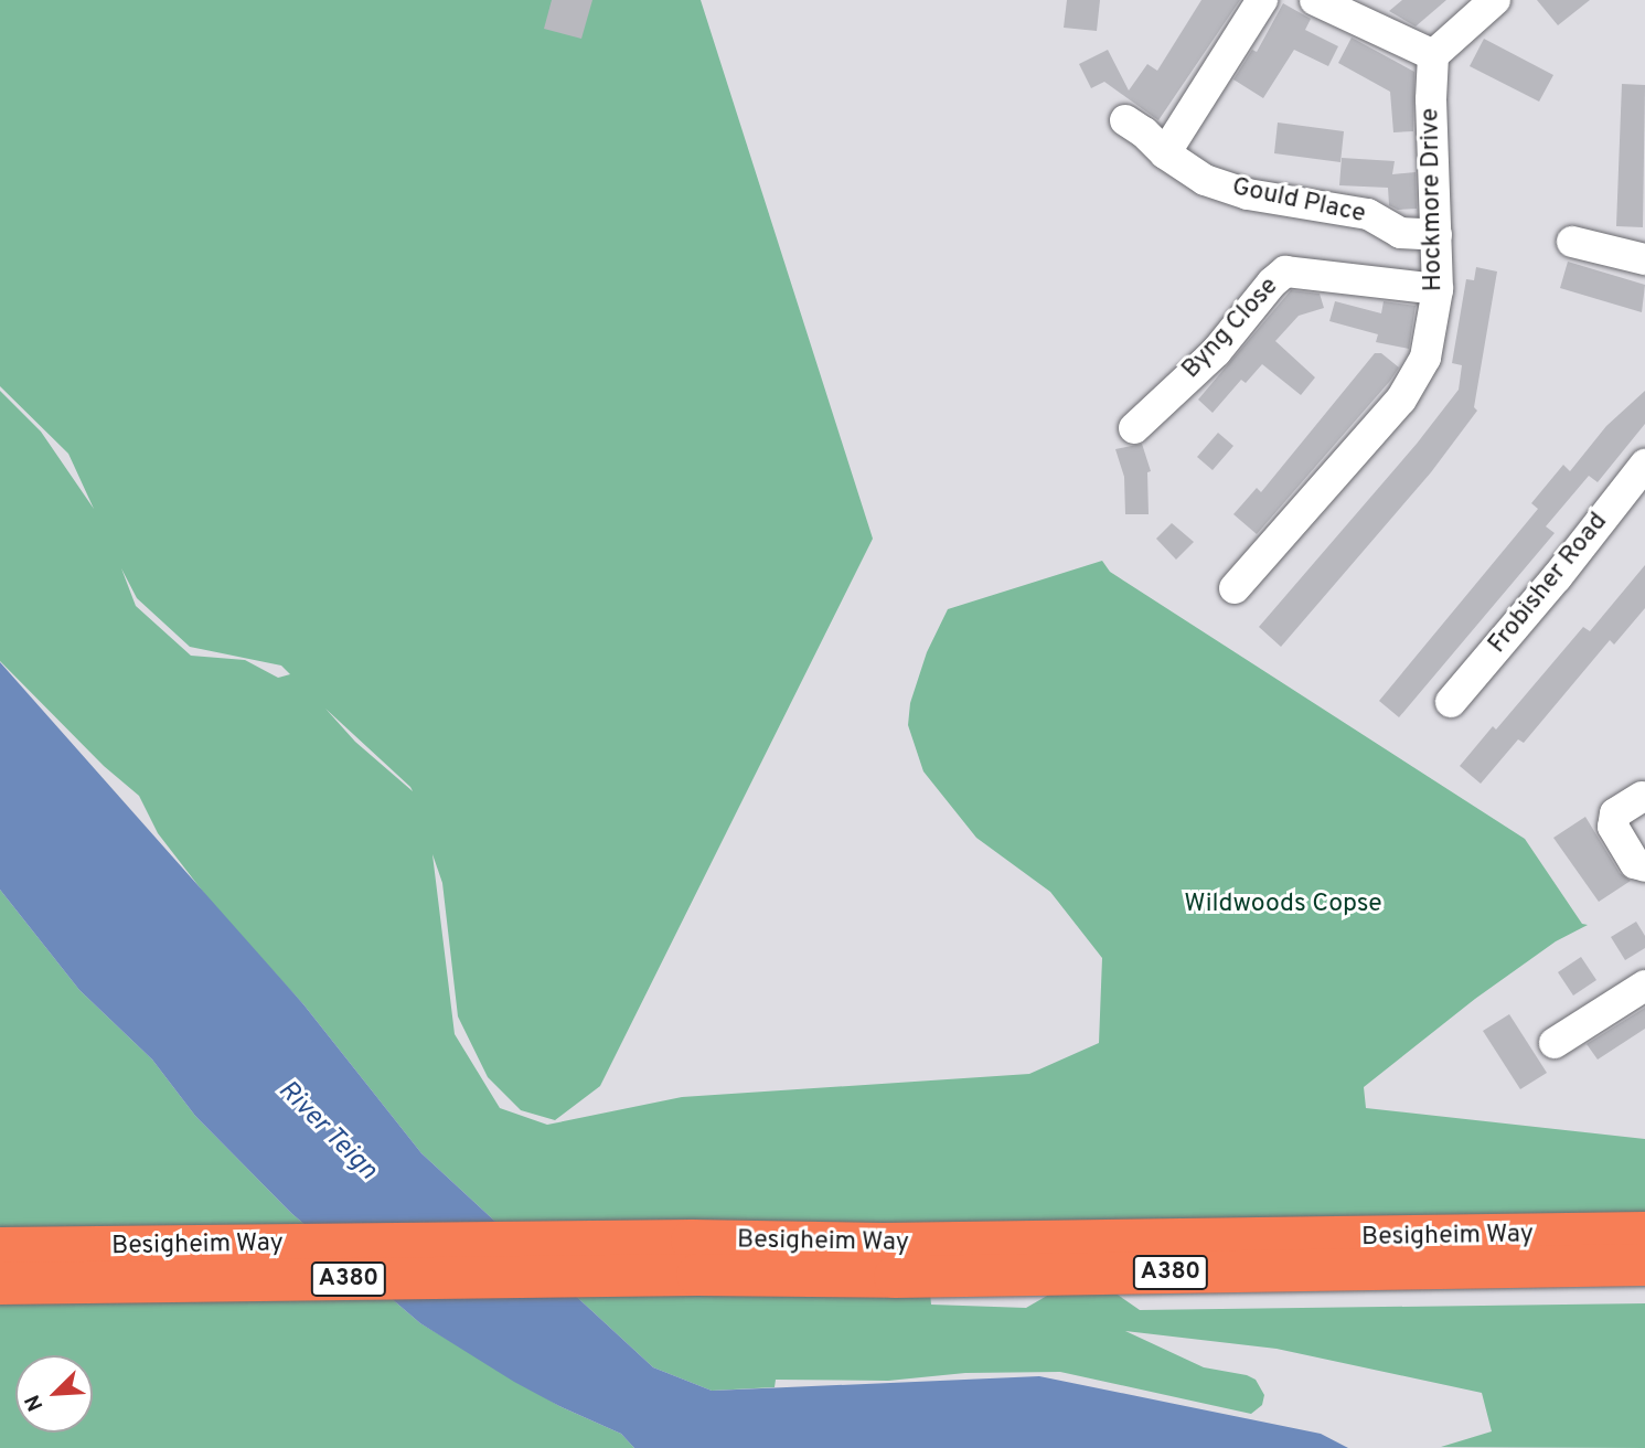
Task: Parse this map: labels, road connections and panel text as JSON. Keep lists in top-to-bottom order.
{
  "streets": {
    "highway": ["Besigheim Way", "A380"],
    "street": [
      "Hockmore Drive",
      "Gould Place",
      "Byng Close",
      "Frobisher Road"
    ]
  },
  "crossings": [
    ["Hockmore Drive", "Gould Place"],
    ["Hockmore Drive", "Byng Close"]
  ],
  "water": ["River Teign"],
  "parks": ["Wildwoods Copse"],
  "north": "bottom left"
}
